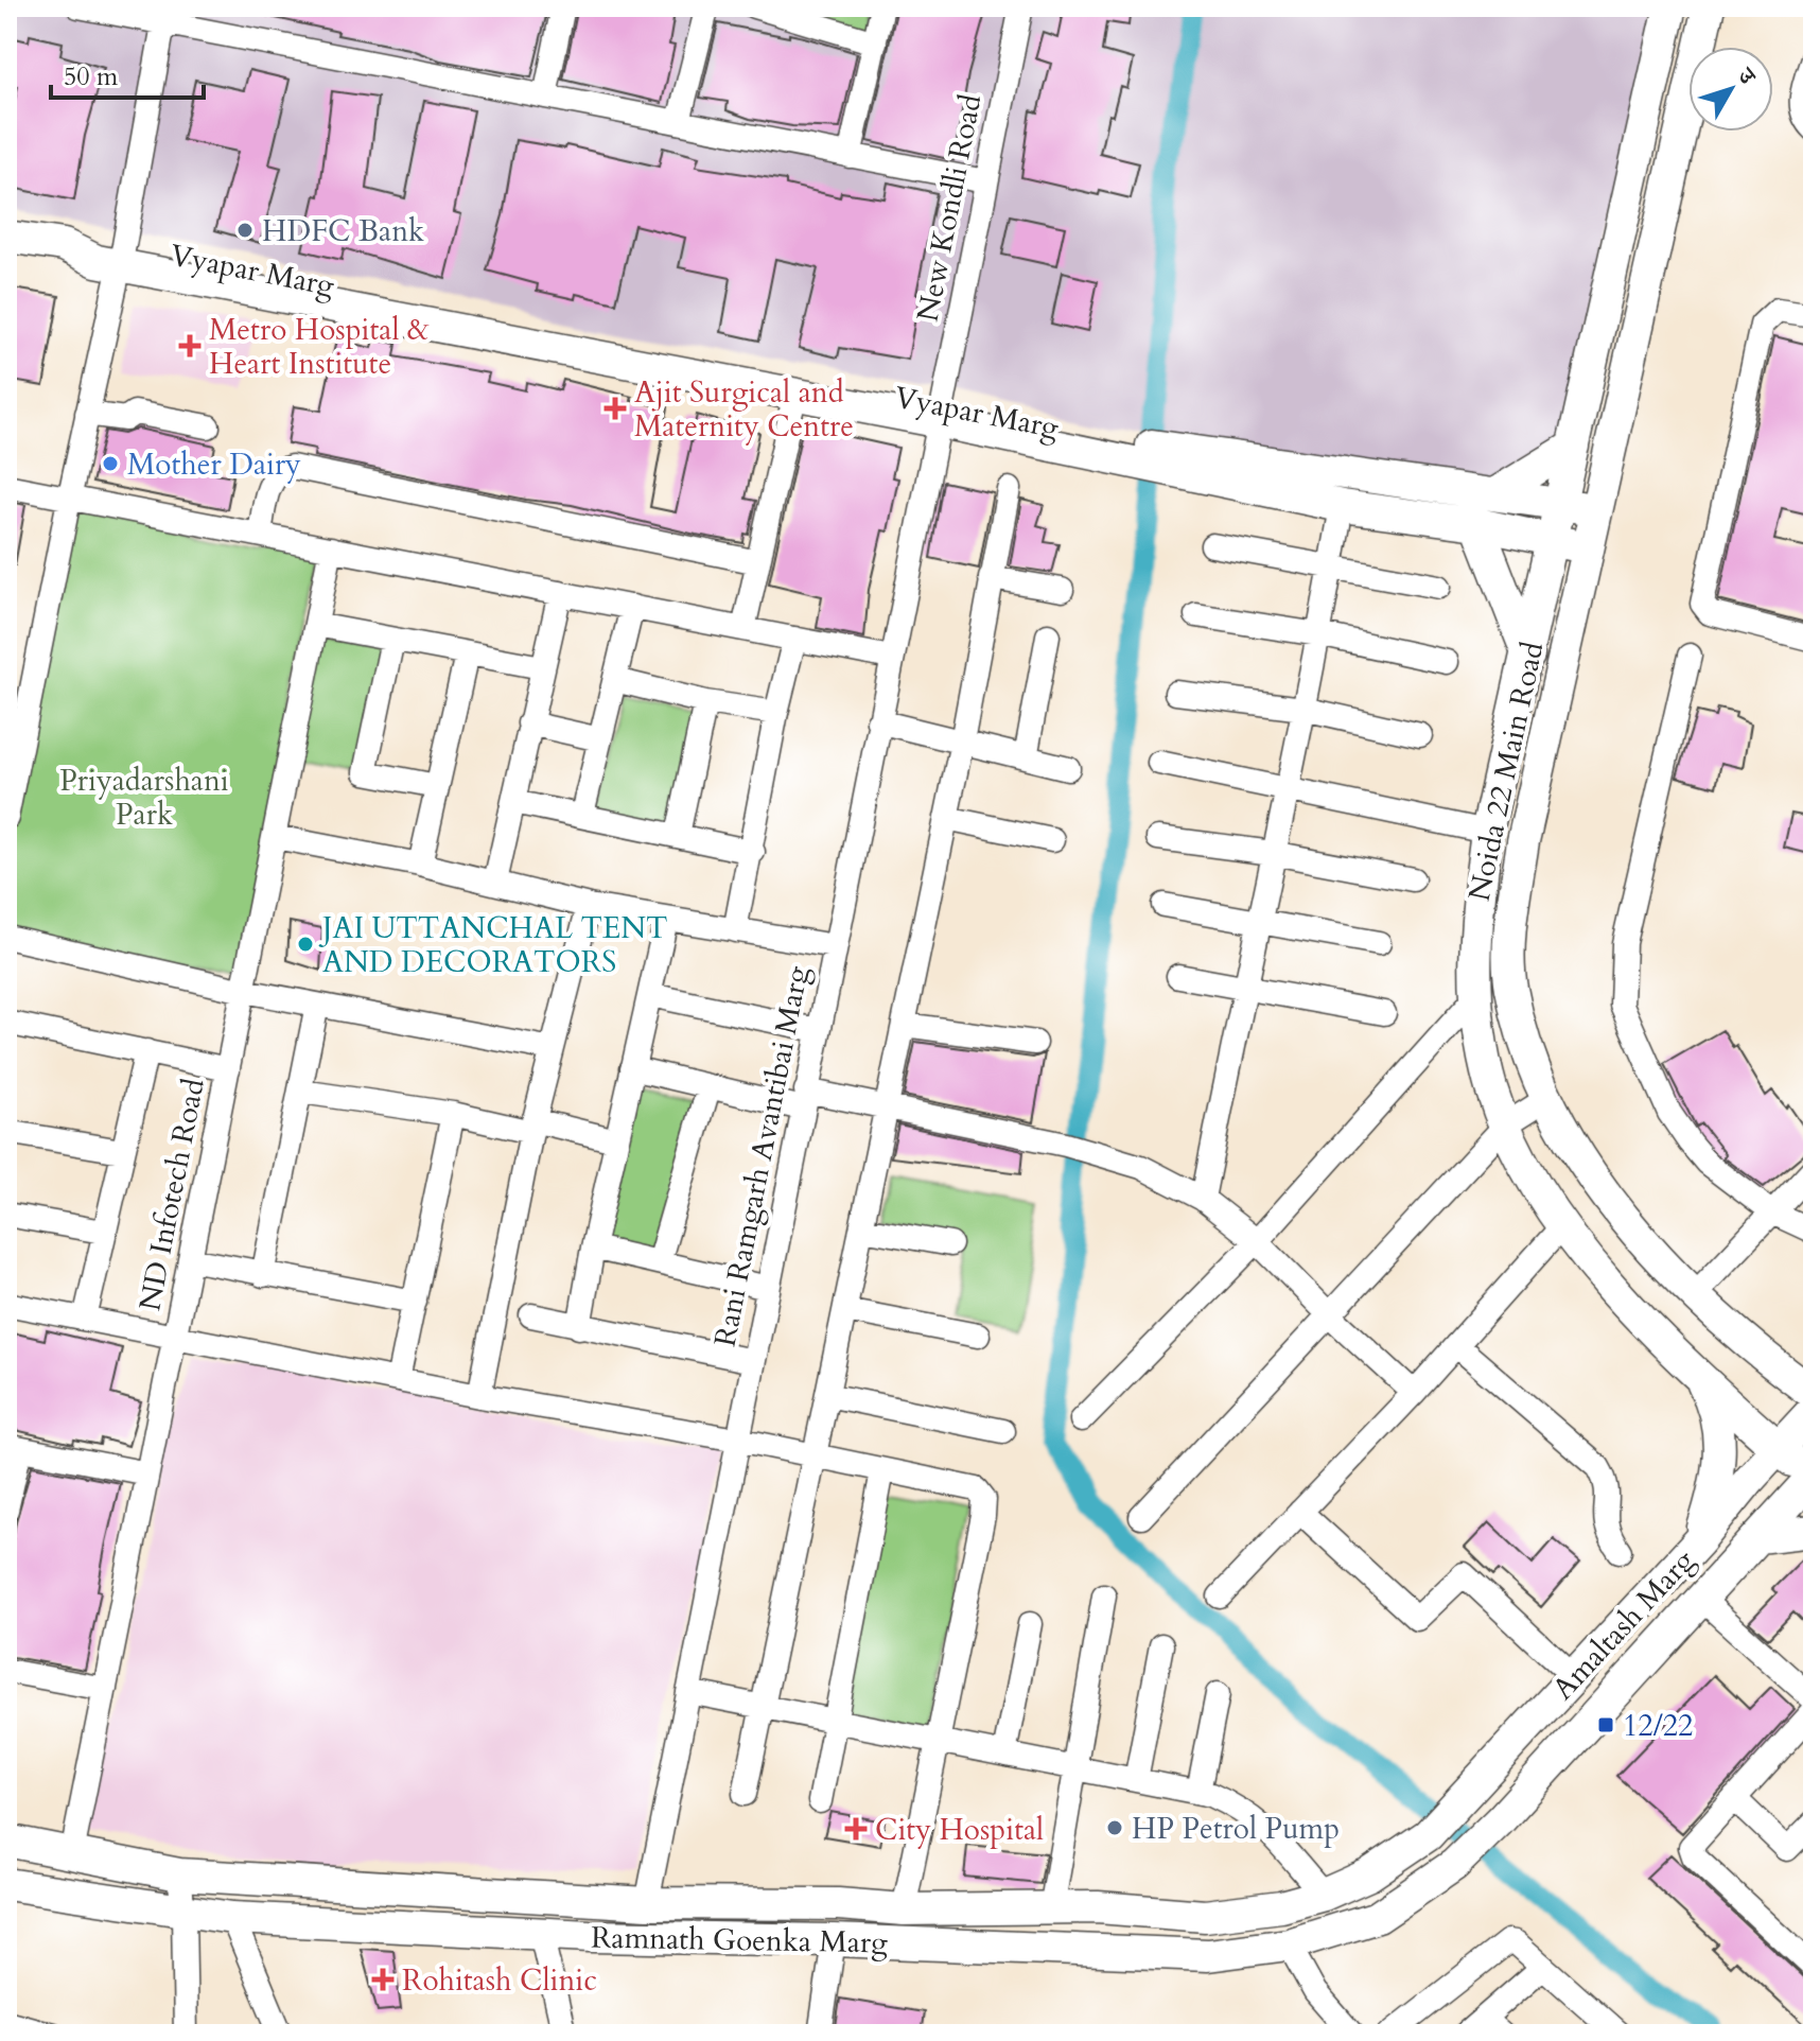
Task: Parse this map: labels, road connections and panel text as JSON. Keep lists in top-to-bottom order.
{
  "streets": {
    "street": [
      "New Kondli Road",
      "Vyapar Marg",
      "Noida 22 Main Road",
      "Rani Ramgarh Avantibai Marg",
      "ND Infotech Road",
      "Amaltash Marg",
      "Ramnath Goenka Marg"
    ]
  },
  "crossings": [
    ["New Kondli Road", "Vyapar Marg"],
    ["New Kondli Road", "Rani Ramgarh Avantibai Marg"],
    ["Vyapar Marg", "Noida 22 Main Road"],
    ["Vyapar Marg", "Rani Ramgarh Avantibai Marg"],
    ["Noida 22 Main Road", "Amaltash Marg"],
    ["Rani Ramgarh Avantibai Marg", "Ramnath Goenka Marg"],
    ["ND Infotech Road", "Ramnath Goenka Marg"],
    ["Amaltash Marg", "Ramnath Goenka Marg"]
  ],
  "parks": ["Priyadarshani Park"],
  "places": {
    "other": [
      "HDFC Bank",
      "Mother Dairy",
      "JAI UTTANCHAL TENT AND DECORATORS",
      "HP Petrol Pump"
    ],
    "health": [
      "Metro Hospital & Heart Institute",
      "Ajit Surgical and Maternity Centre",
      "City Hospital",
      "Rohitash Clinic"
    ],
    "transit": ["12/22"]
  },
  "scale_bar": "50 m",
  "north": "top right"
}
